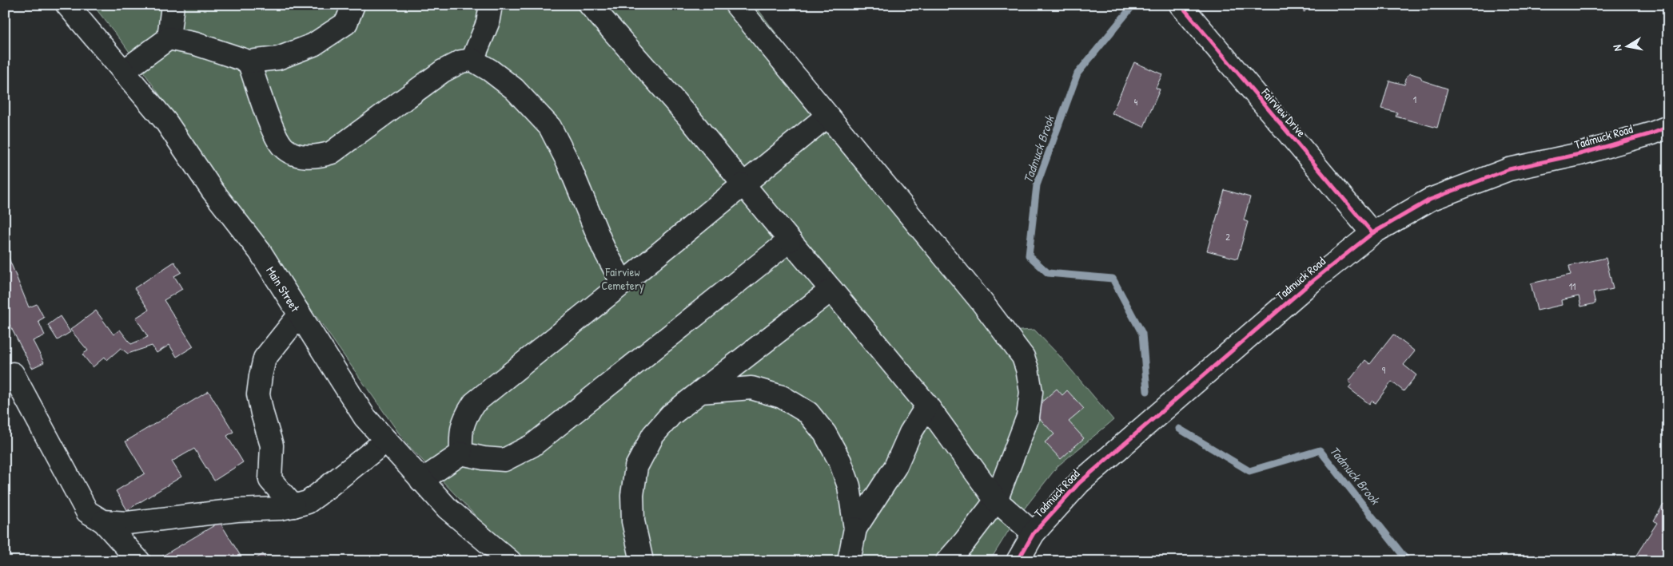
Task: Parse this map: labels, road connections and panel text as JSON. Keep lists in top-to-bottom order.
{
  "streets": {
    "street": ["Fairview Drive", "Tadmuck Road", "Main Street"]
  },
  "crossings": [
    ["Fairview Drive", "Tadmuck Road"]
  ],
  "water": ["Tadmuck Brook"],
  "parks": ["Fairview Cemetery"],
  "house_numbers": [
    "1",
    "4",
    "2",
    "11",
    "9"
  ],
  "north": "left"
}
